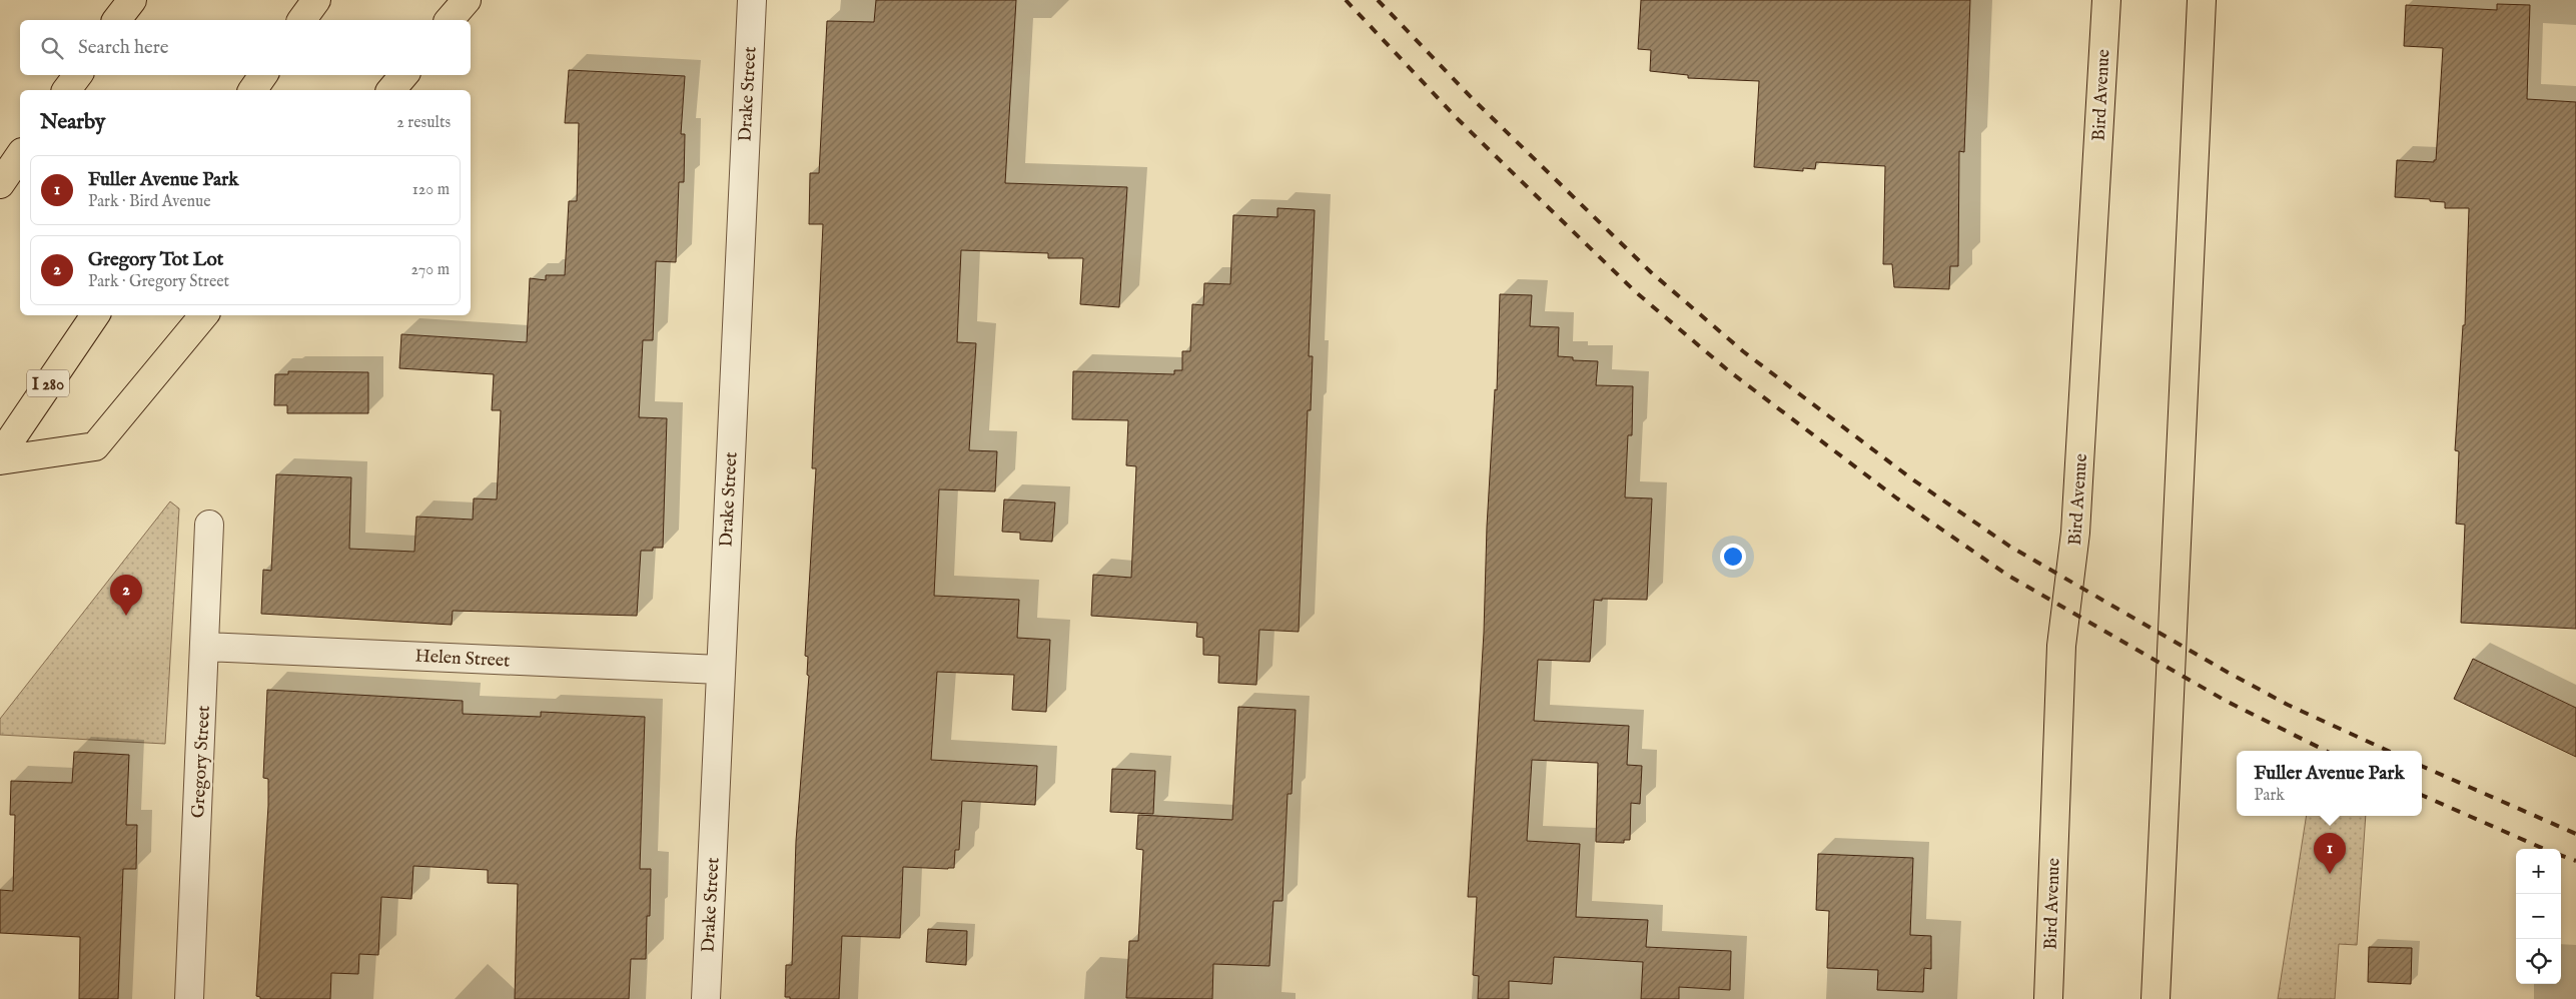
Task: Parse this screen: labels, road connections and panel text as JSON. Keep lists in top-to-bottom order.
{
  "streets": {
    "main road": ["Bird Avenue", "I 280"],
    "street": ["Drake Street", "Helen Street", "Gregory Street"]
  },
  "crossings": [
    ["Drake Street", "Helen Street"],
    ["Helen Street", "Gregory Street"]
  ],
  "page": {
    "search": "Search here",
    "heading": ["Nearby", "2 results"],
    "list": [
      {
        "mark": "1",
        "name": "Fuller Avenue Park",
        "note": "Park · Bird Avenue",
        "value": "120 m"
      },
      {
        "mark": "2",
        "name": "Gregory Tot Lot",
        "note": "Park · Gregory Street",
        "value": "270 m"
      }
    ],
    "pins": ["2", "1"],
    "popup": ["Fuller Avenue Park", "Park"],
    "map_buttons": ["+", "−"]
  }
}
